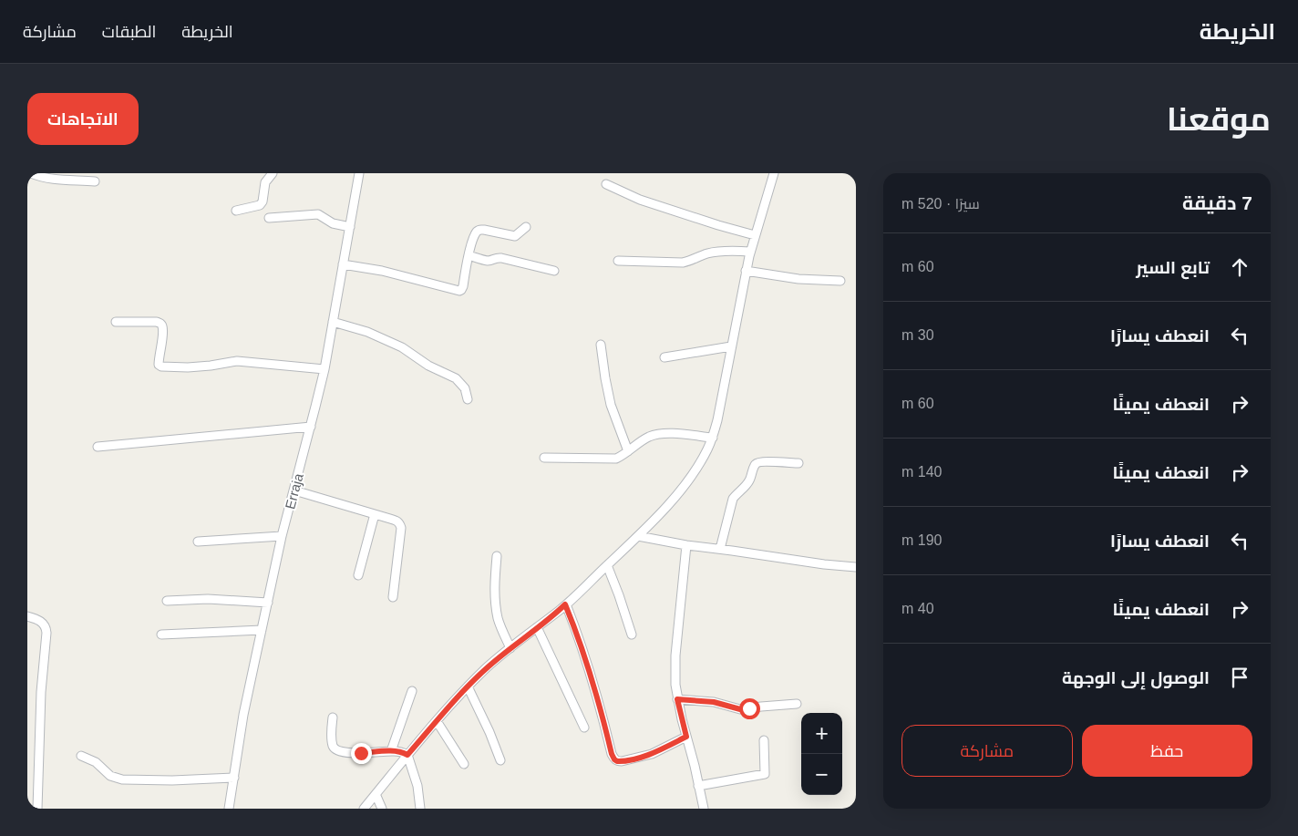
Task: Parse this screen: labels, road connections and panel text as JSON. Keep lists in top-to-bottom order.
{
  "streets": {
    "street": ["Erraja"]
  },
  "page": {
    "header": "الخريطة",
    "nav": ["الخريطة", "الطبقات", "مشاركة"],
    "title": "موقعنا",
    "buttons": [
      "الاتجاهات",
      ["حفظ", "مشاركة"]
    ],
    "heading": ["7 دقيقة", "سيرًا · 520 m"],
    "list": [
      ["تابع السير", "60 m"],
      ["انعطف يسارًا", "30 m"],
      ["انعطف يمينًا", "60 m"],
      ["انعطف يمينًا", "140 m"],
      ["انعطف يسارًا", "190 m"],
      ["انعطف يمينًا", "40 m"],
      "الوصول إلى الوجهة"
    ],
    "map_buttons": ["+", "−"]
  }
}
